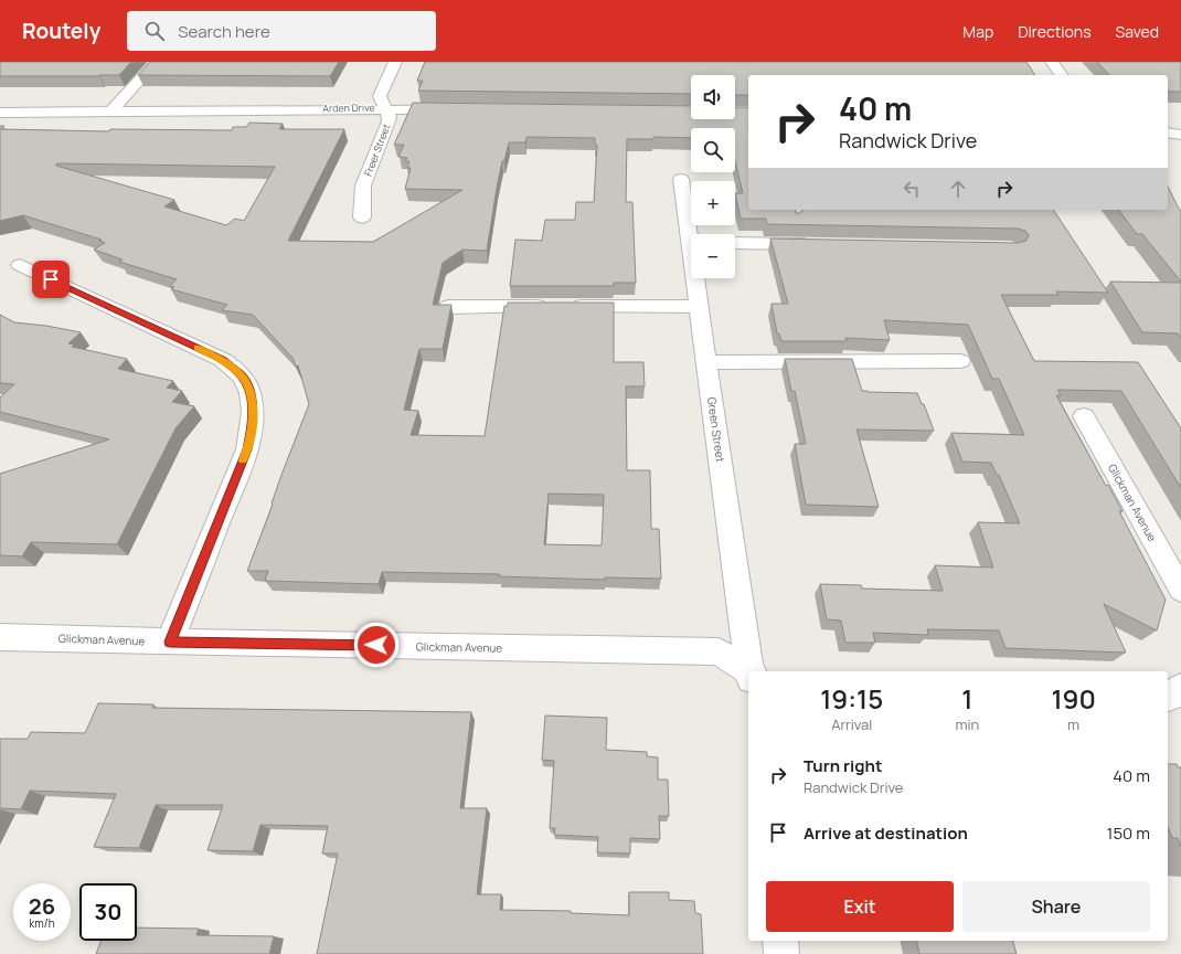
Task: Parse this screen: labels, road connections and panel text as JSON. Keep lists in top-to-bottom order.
{
  "streets": {
    "street": [
      "Arden Drive",
      "Freer Street",
      "Green Street",
      "Glickman Avenue"
    ]
  },
  "crossings": [
    ["Arden Drive", "Freer Street"]
  ],
  "page": {
    "header": "Routely",
    "search": "Search here",
    "nav": ["Map", "Directions", "Saved"],
    "map_buttons": ["+", "−"],
    "turn": ["40 m", "Randwick Drive"],
    "eta": [
      "19:15",
      "Arrival",
      "1",
      "min",
      "190",
      "m"
    ],
    "list": [
      {
        "name": "Turn right",
        "note": "Randwick Drive",
        "value": "40 m"
      },
      {
        "name": "Arrive at destination",
        "value": "150 m"
      }
    ],
    "buttons": ["Exit", "Share"],
    "speed": "26 km/h",
    "limit": "30"
  }
}
